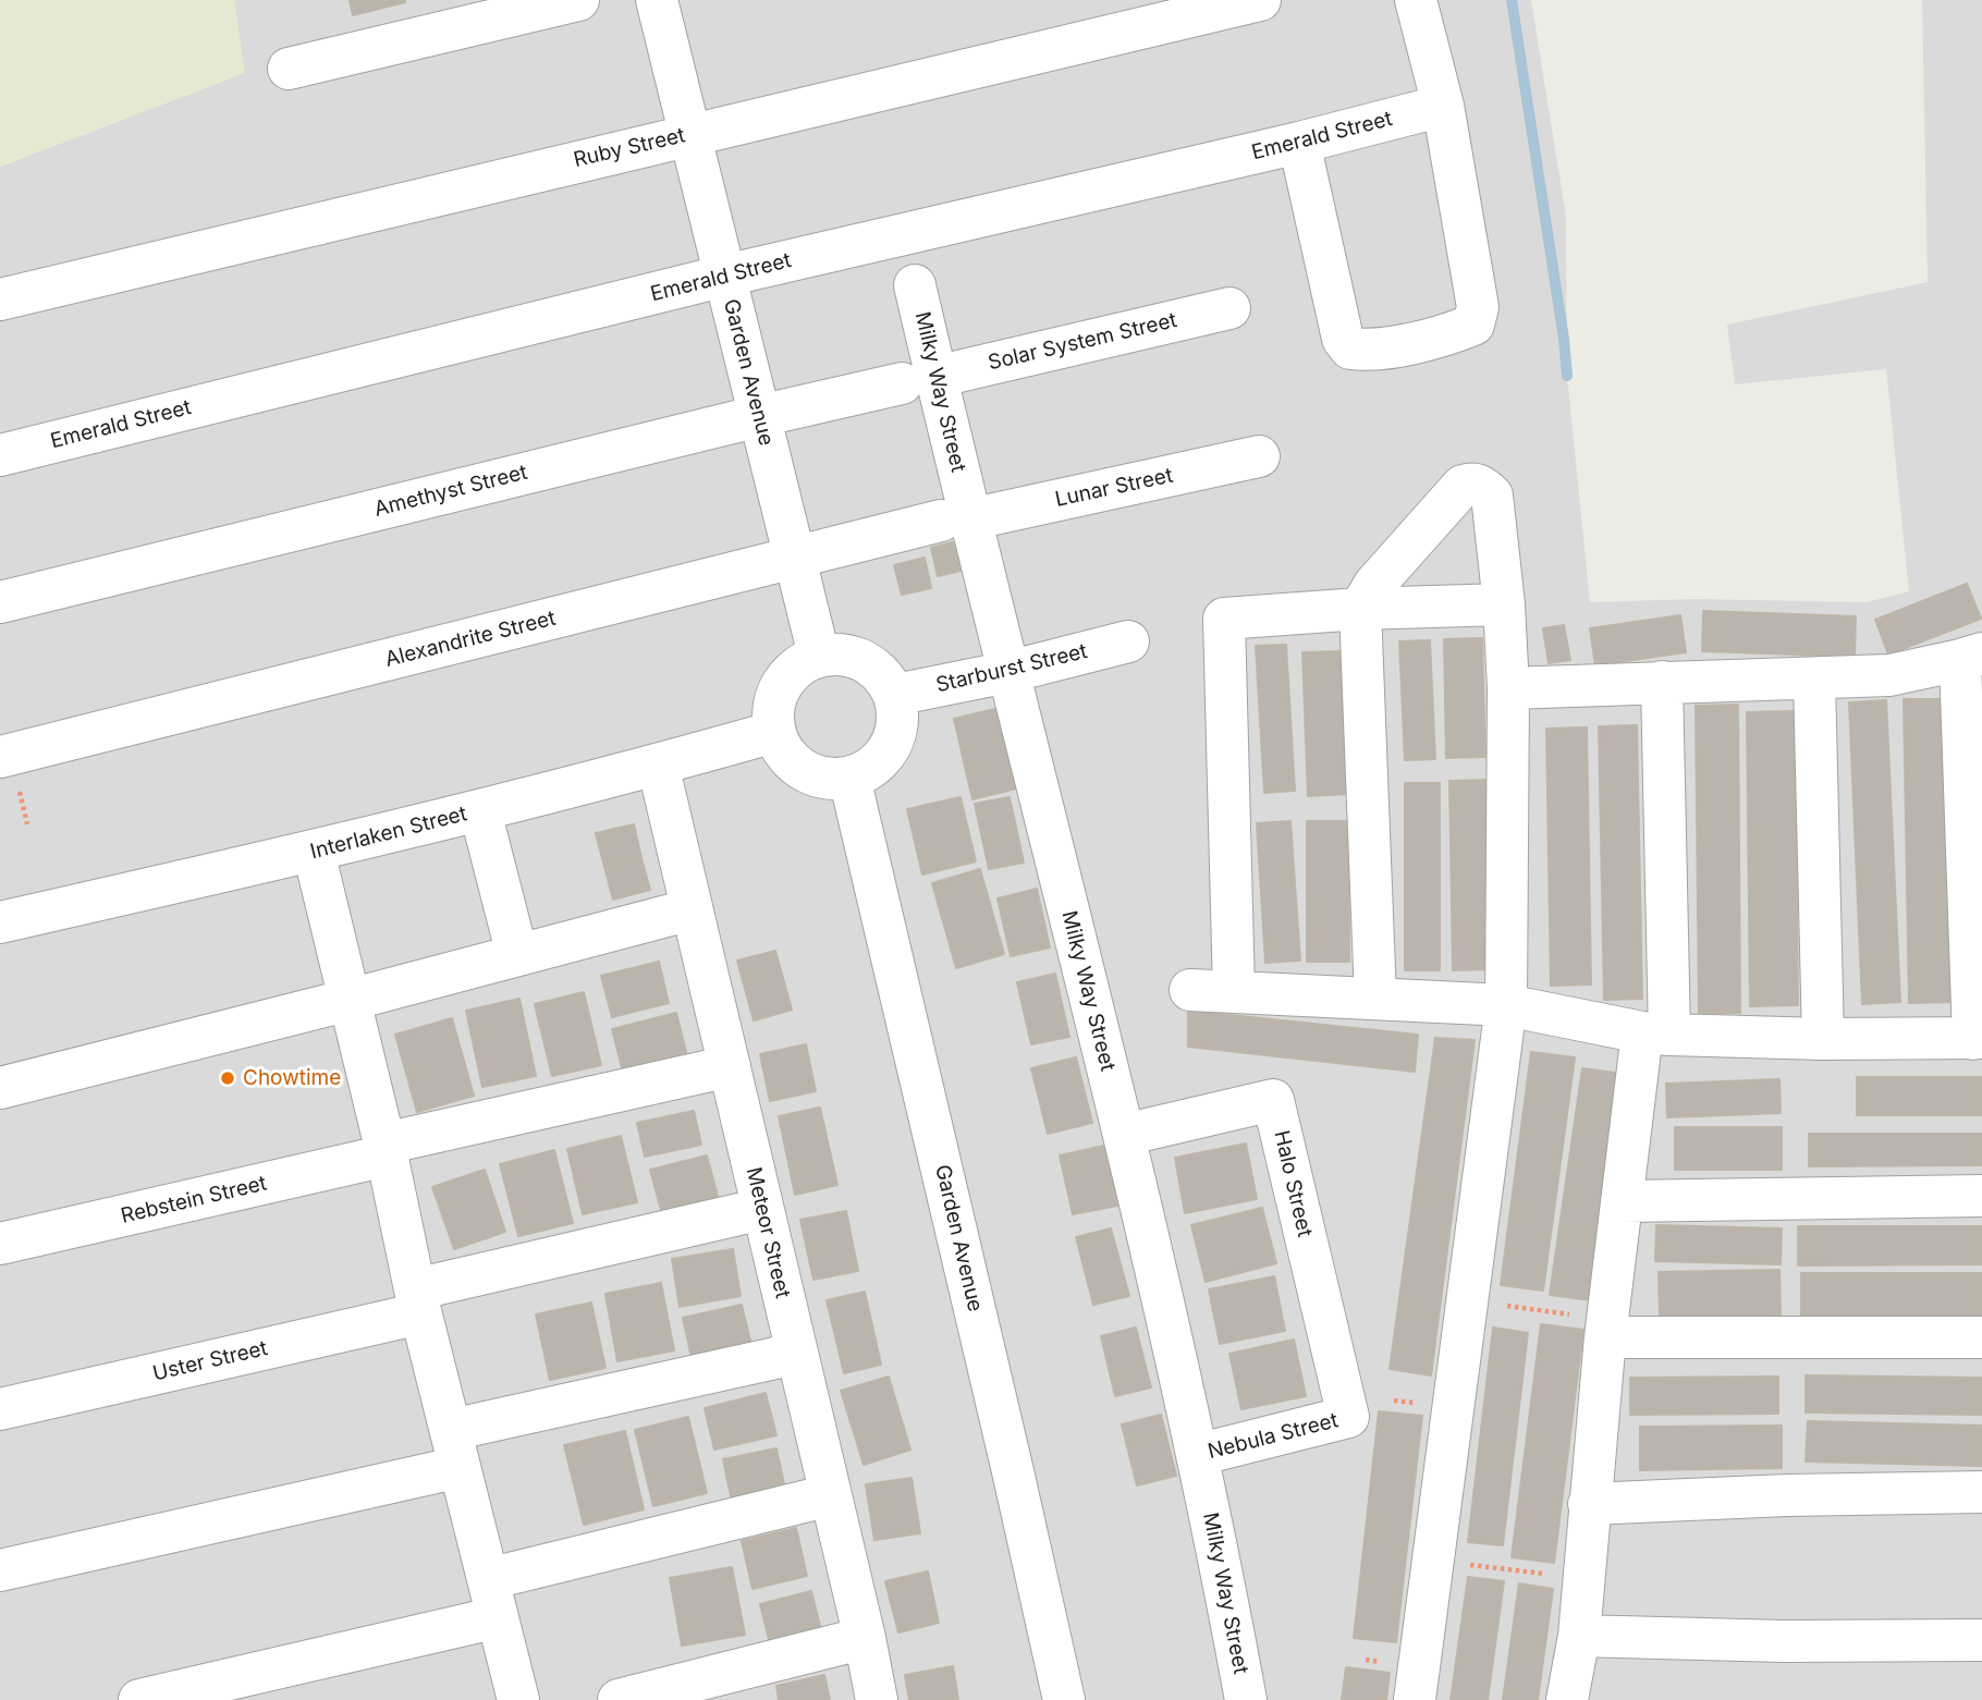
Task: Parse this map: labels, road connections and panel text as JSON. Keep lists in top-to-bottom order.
{
  "streets": {
    "street": [
      "Emerald Street",
      "Ruby Street",
      "Solar System Street",
      "Garden Avenue",
      "Milky Way Street",
      "Lunar Street",
      "Amethyst Street",
      "Alexandrite Street",
      "Starburst Street",
      "Interlaken Street",
      "Halo Street",
      "Rebstein Street",
      "Meteor Street",
      "Uster Street",
      "Nebula Street"
    ]
  },
  "crossings": [
    ["Emerald Street", "Garden Avenue"],
    ["Ruby Street", "Garden Avenue"],
    ["Solar System Street", "Milky Way Street"],
    ["Solar System Street", "Amethyst Street"],
    ["Garden Avenue", "Amethyst Street"],
    ["Garden Avenue", "Alexandrite Street"],
    ["Garden Avenue", "Starburst Street"],
    ["Garden Avenue", "Interlaken Street"],
    ["Milky Way Street", "Lunar Street"],
    ["Milky Way Street", "Amethyst Street"],
    ["Milky Way Street", "Alexandrite Street"],
    ["Milky Way Street", "Starburst Street"],
    ["Milky Way Street", "Halo Street"],
    ["Milky Way Street", "Nebula Street"],
    ["Lunar Street", "Alexandrite Street"],
    ["Starburst Street", "Interlaken Street"],
    ["Interlaken Street", "Meteor Street"],
    ["Halo Street", "Nebula Street"],
    ["Rebstein Street", "Meteor Street"],
    ["Meteor Street", "Uster Street"]
  ],
  "places": ["Chowtime"]
}
